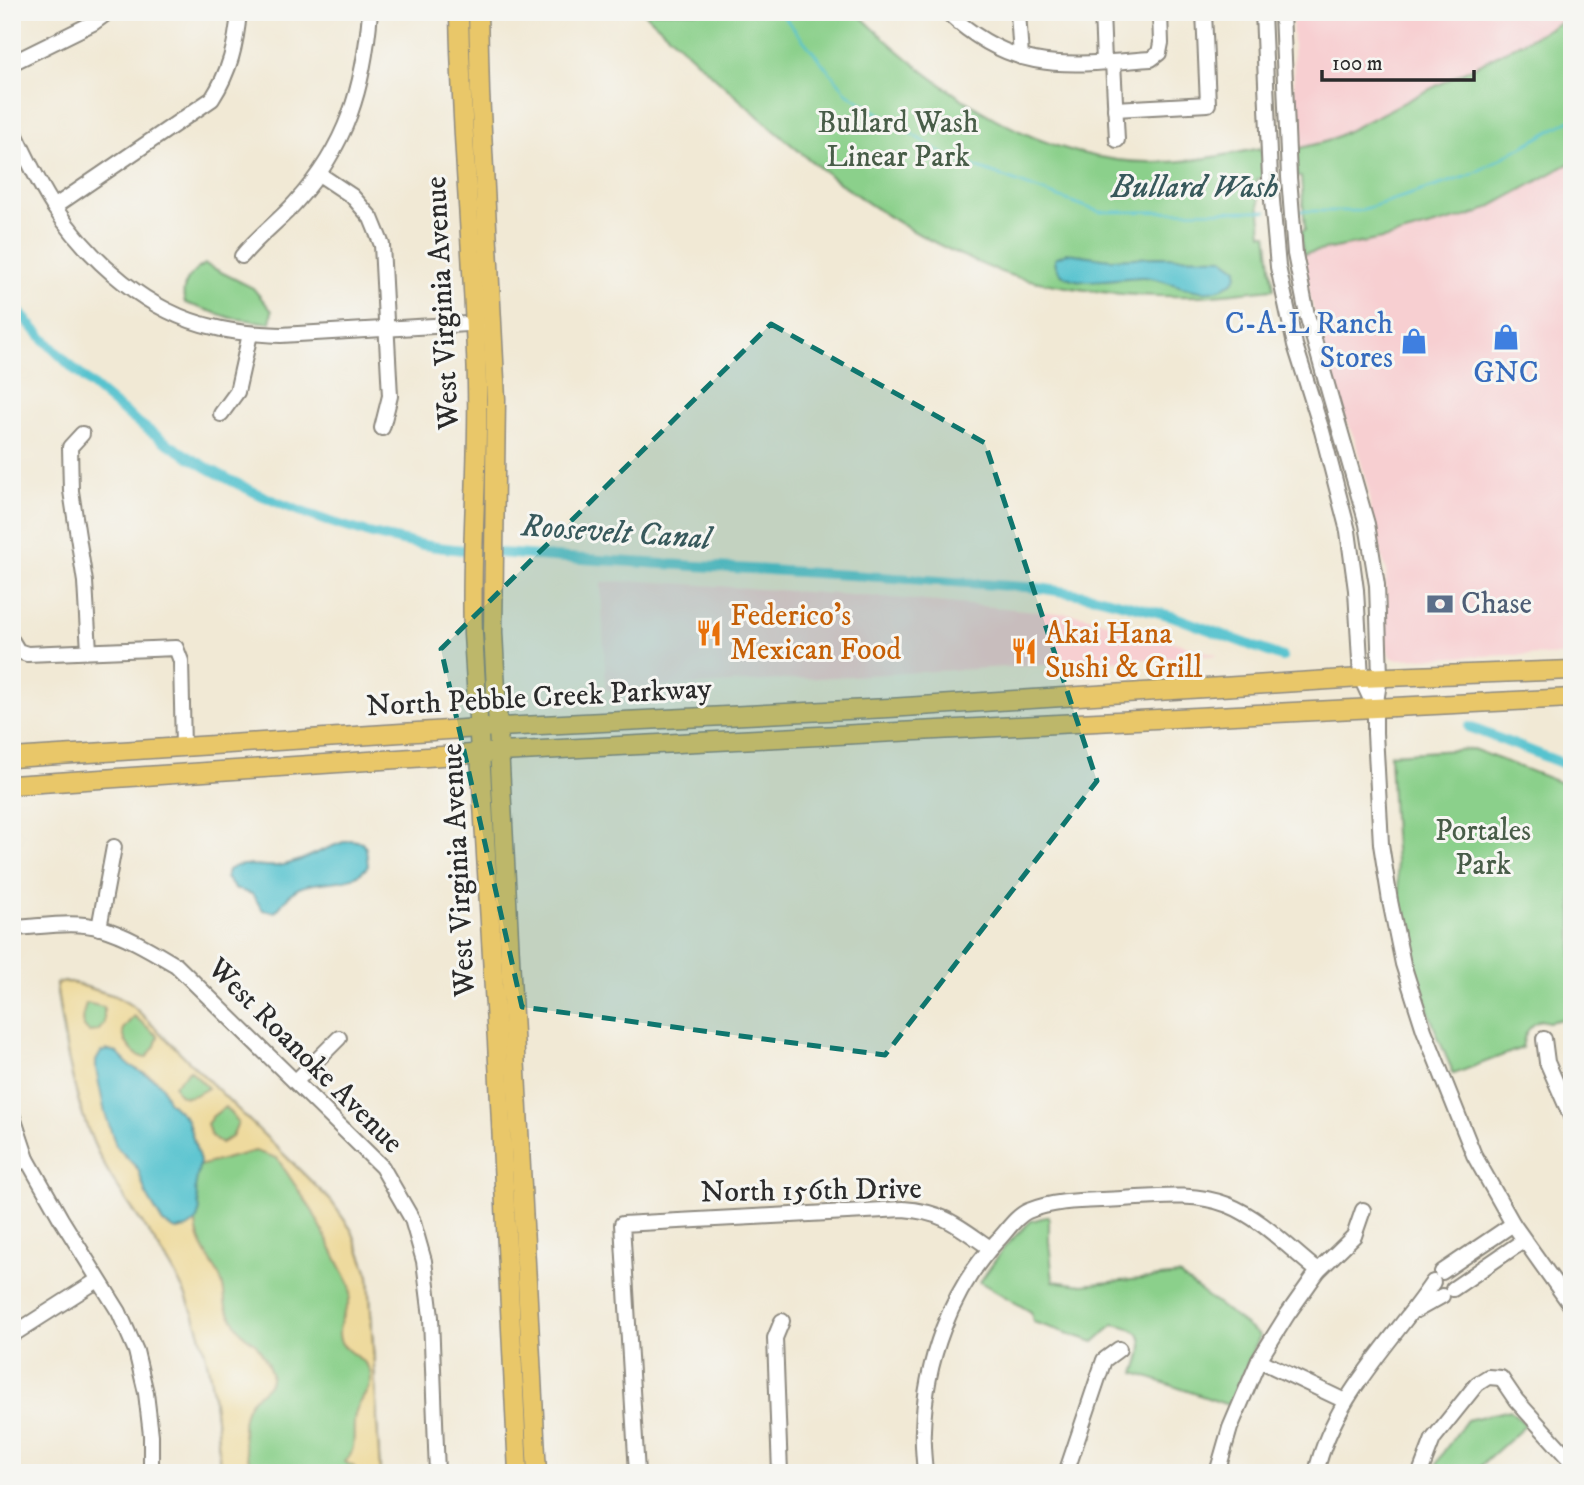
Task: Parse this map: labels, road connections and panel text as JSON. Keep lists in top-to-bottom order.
{
  "streets": {
    "main road": ["West Virginia Avenue", "North Pebble Creek Parkway"],
    "street": ["West Roanoke Avenue", "North 156th Drive"]
  },
  "crossings": [
    ["West Virginia Avenue", "North Pebble Creek Parkway"]
  ],
  "water": ["Bullard Wash", "Roosevelt Canal"],
  "parks": ["Bullard Wash Linear Park", "Portales Park"],
  "places": {
    "shop": ["GNC", "C-A-L Ranch Stores"],
    "bank": ["Chase"],
    "restaurant": ["Federico's Mexican Food", "Akai Hana Sushi & Grill"]
  },
  "scale_bar": "100 m"
}
